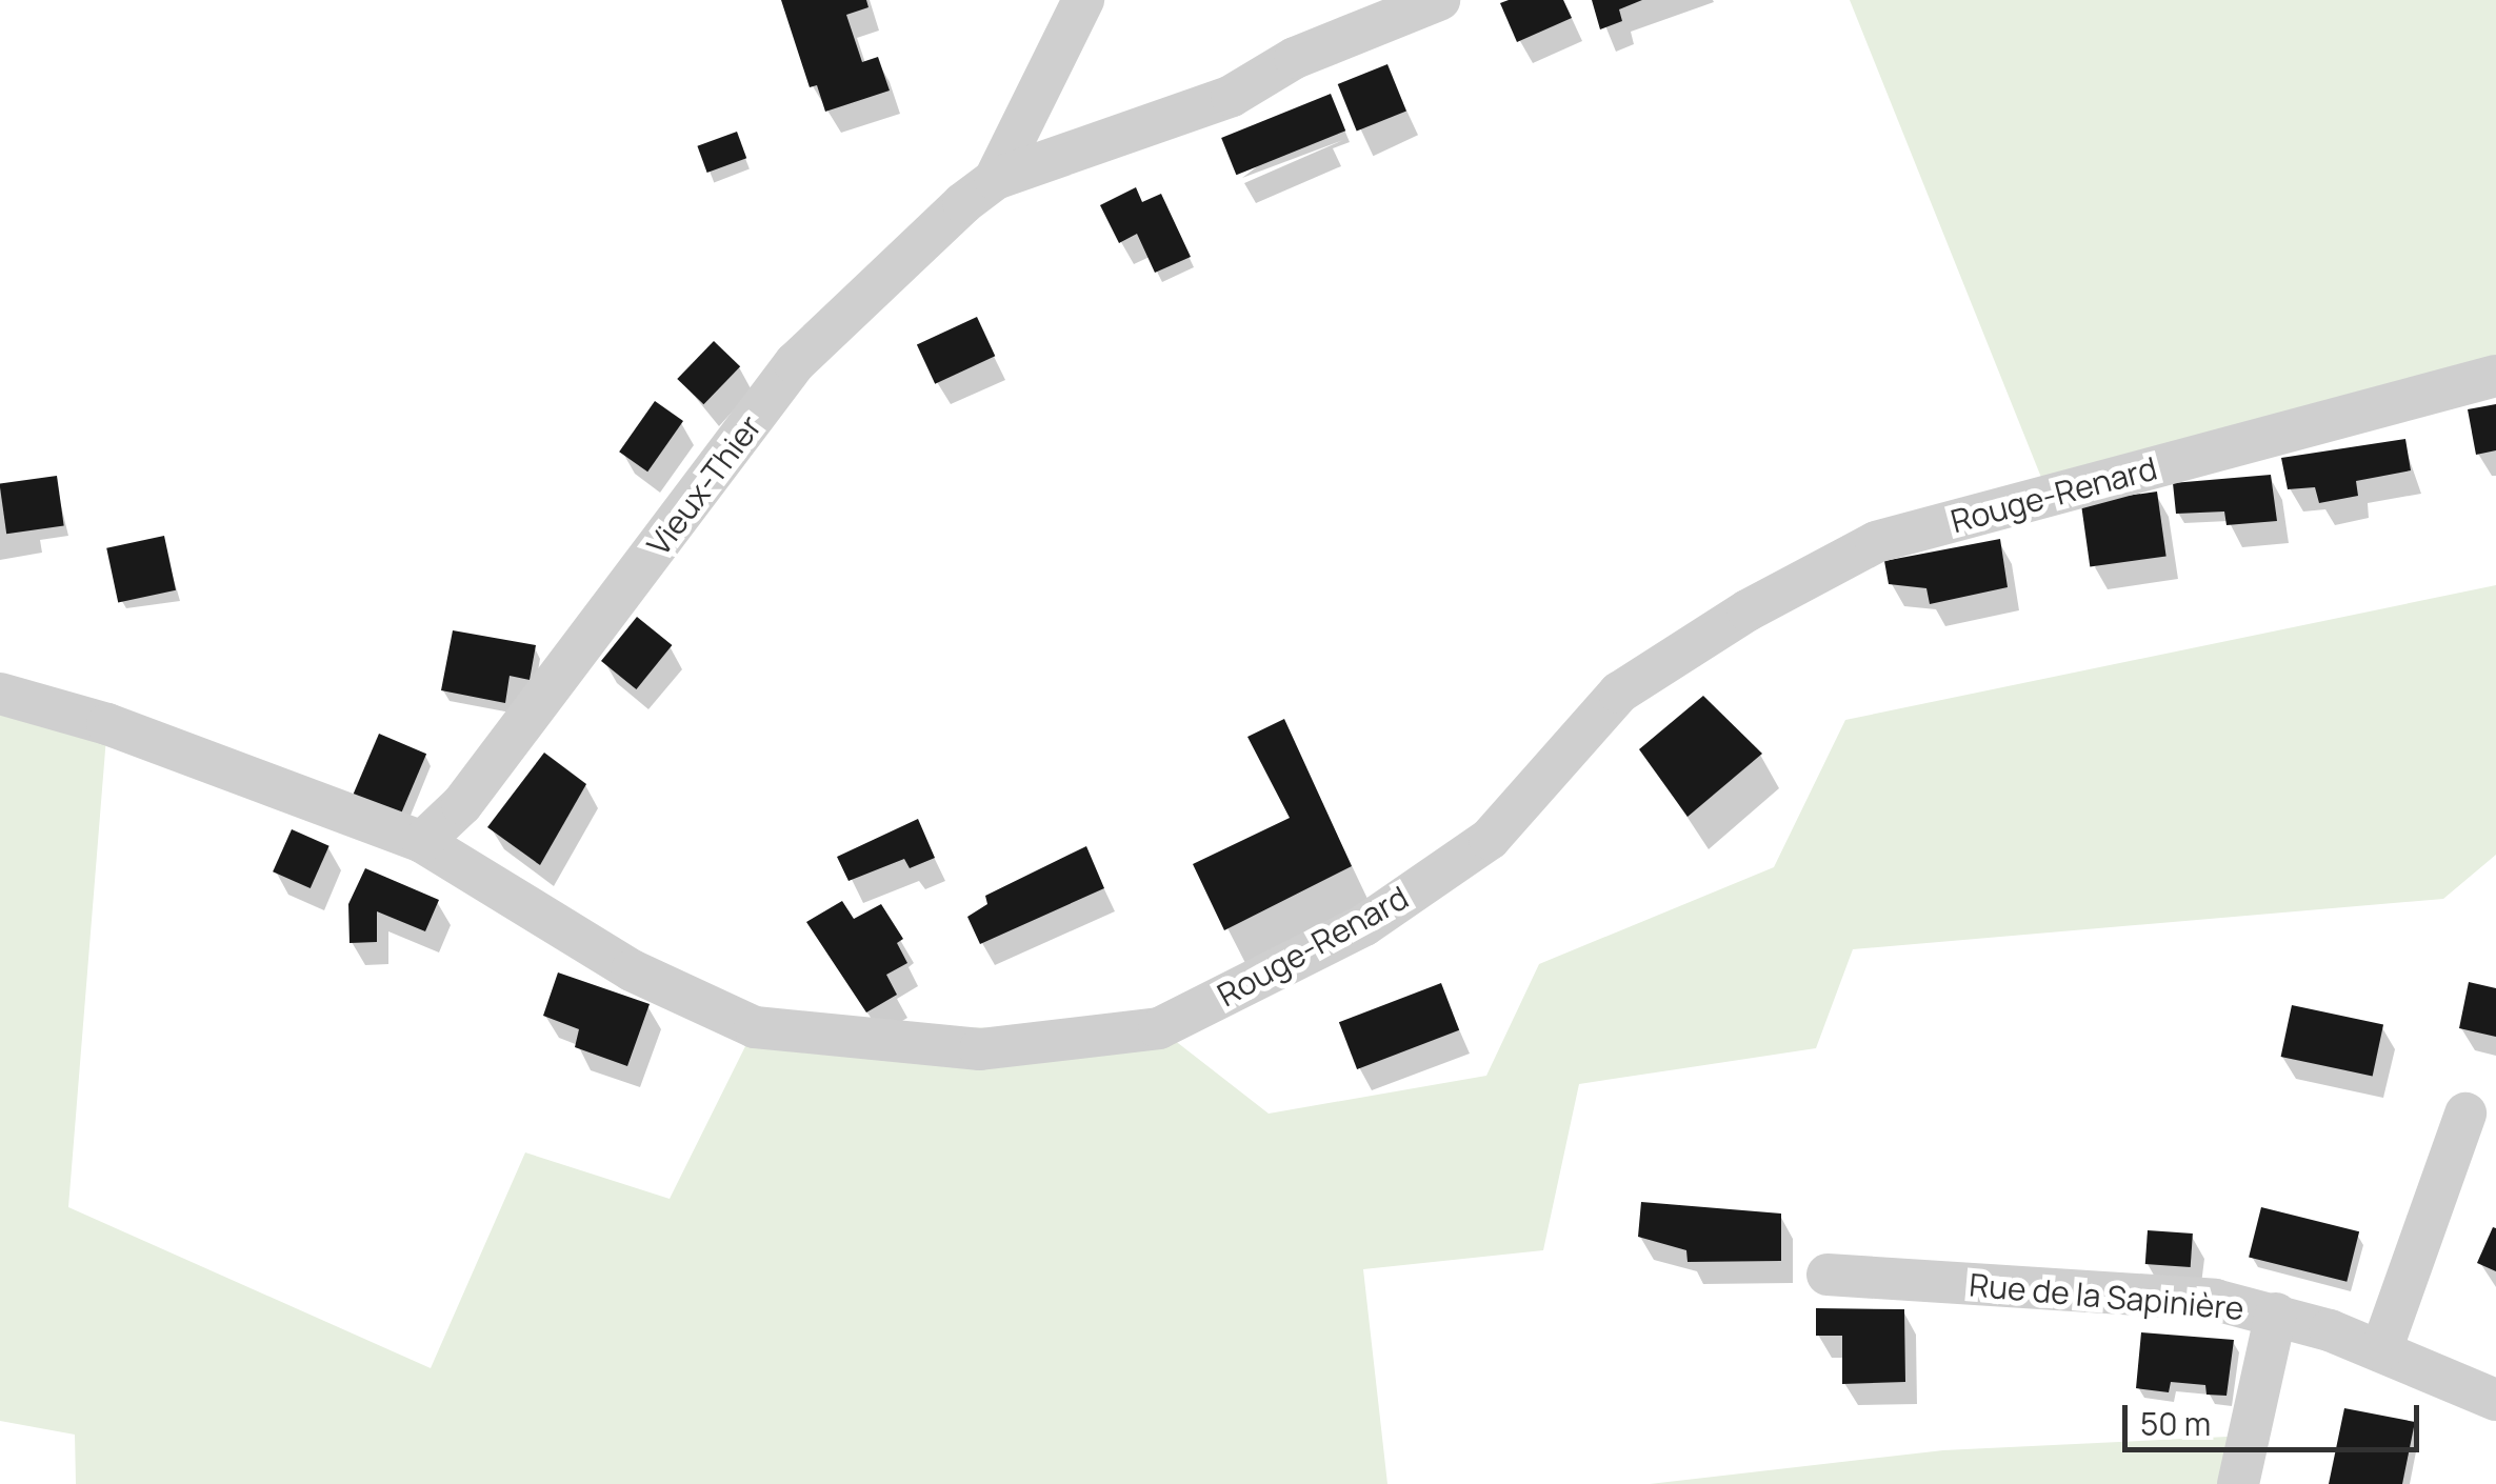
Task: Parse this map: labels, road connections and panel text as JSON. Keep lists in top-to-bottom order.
{
  "streets": {
    "street": ["Vieux-Thier", "Rouge-Renard", "Rue de la Sapinière"]
  },
  "crossings": [
    ["Vieux-Thier", "Rouge-Renard"]
  ],
  "scale_bar": "50 m"
}
